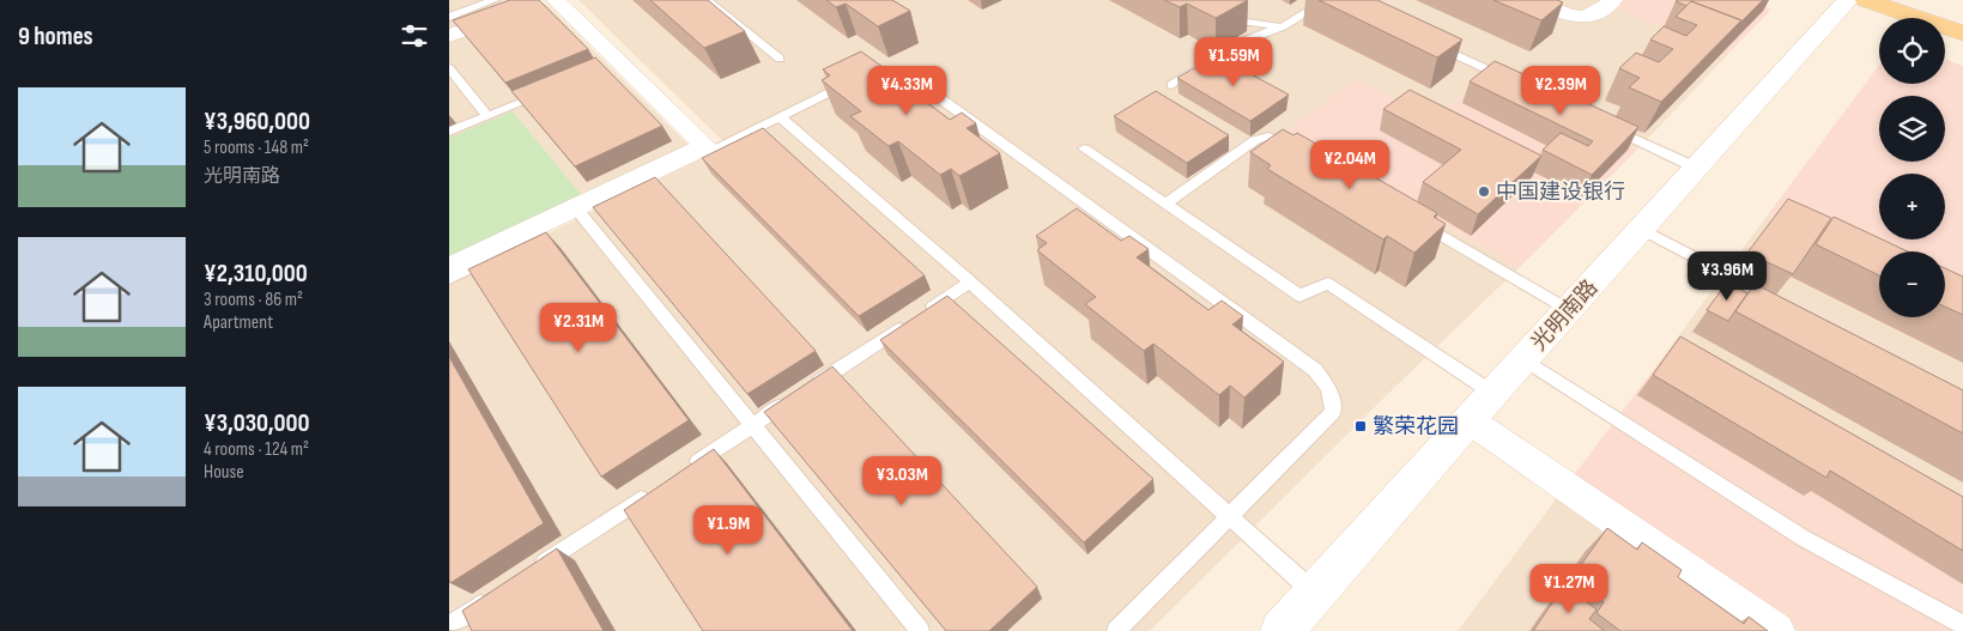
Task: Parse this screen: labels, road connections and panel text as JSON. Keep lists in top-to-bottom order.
{
  "streets": {
    "main road": ["光明南路"]
  },
  "places": {
    "other": ["中国建设银行"],
    "transit": ["繁荣花园"]
  },
  "page": {
    "heading": "9 homes",
    "map_buttons": ["+", "−"],
    "price": [
      "¥1.59M",
      "¥4.33M",
      "¥2.39M",
      "¥2.04M",
      "¥3.96M",
      "¥2.31M",
      "¥3.03M",
      "¥1.9M",
      "¥1.27M"
    ],
    "list": [
      {
        "name": "¥3,960,000",
        "note": "5 rooms · 148 m² · 光明南路"
      },
      {
        "name": "¥2,310,000",
        "note": "3 rooms · 86 m² · Apartment"
      },
      {
        "name": "¥3,030,000",
        "note": "4 rooms · 124 m² · House"
      }
    ]
  }
}
